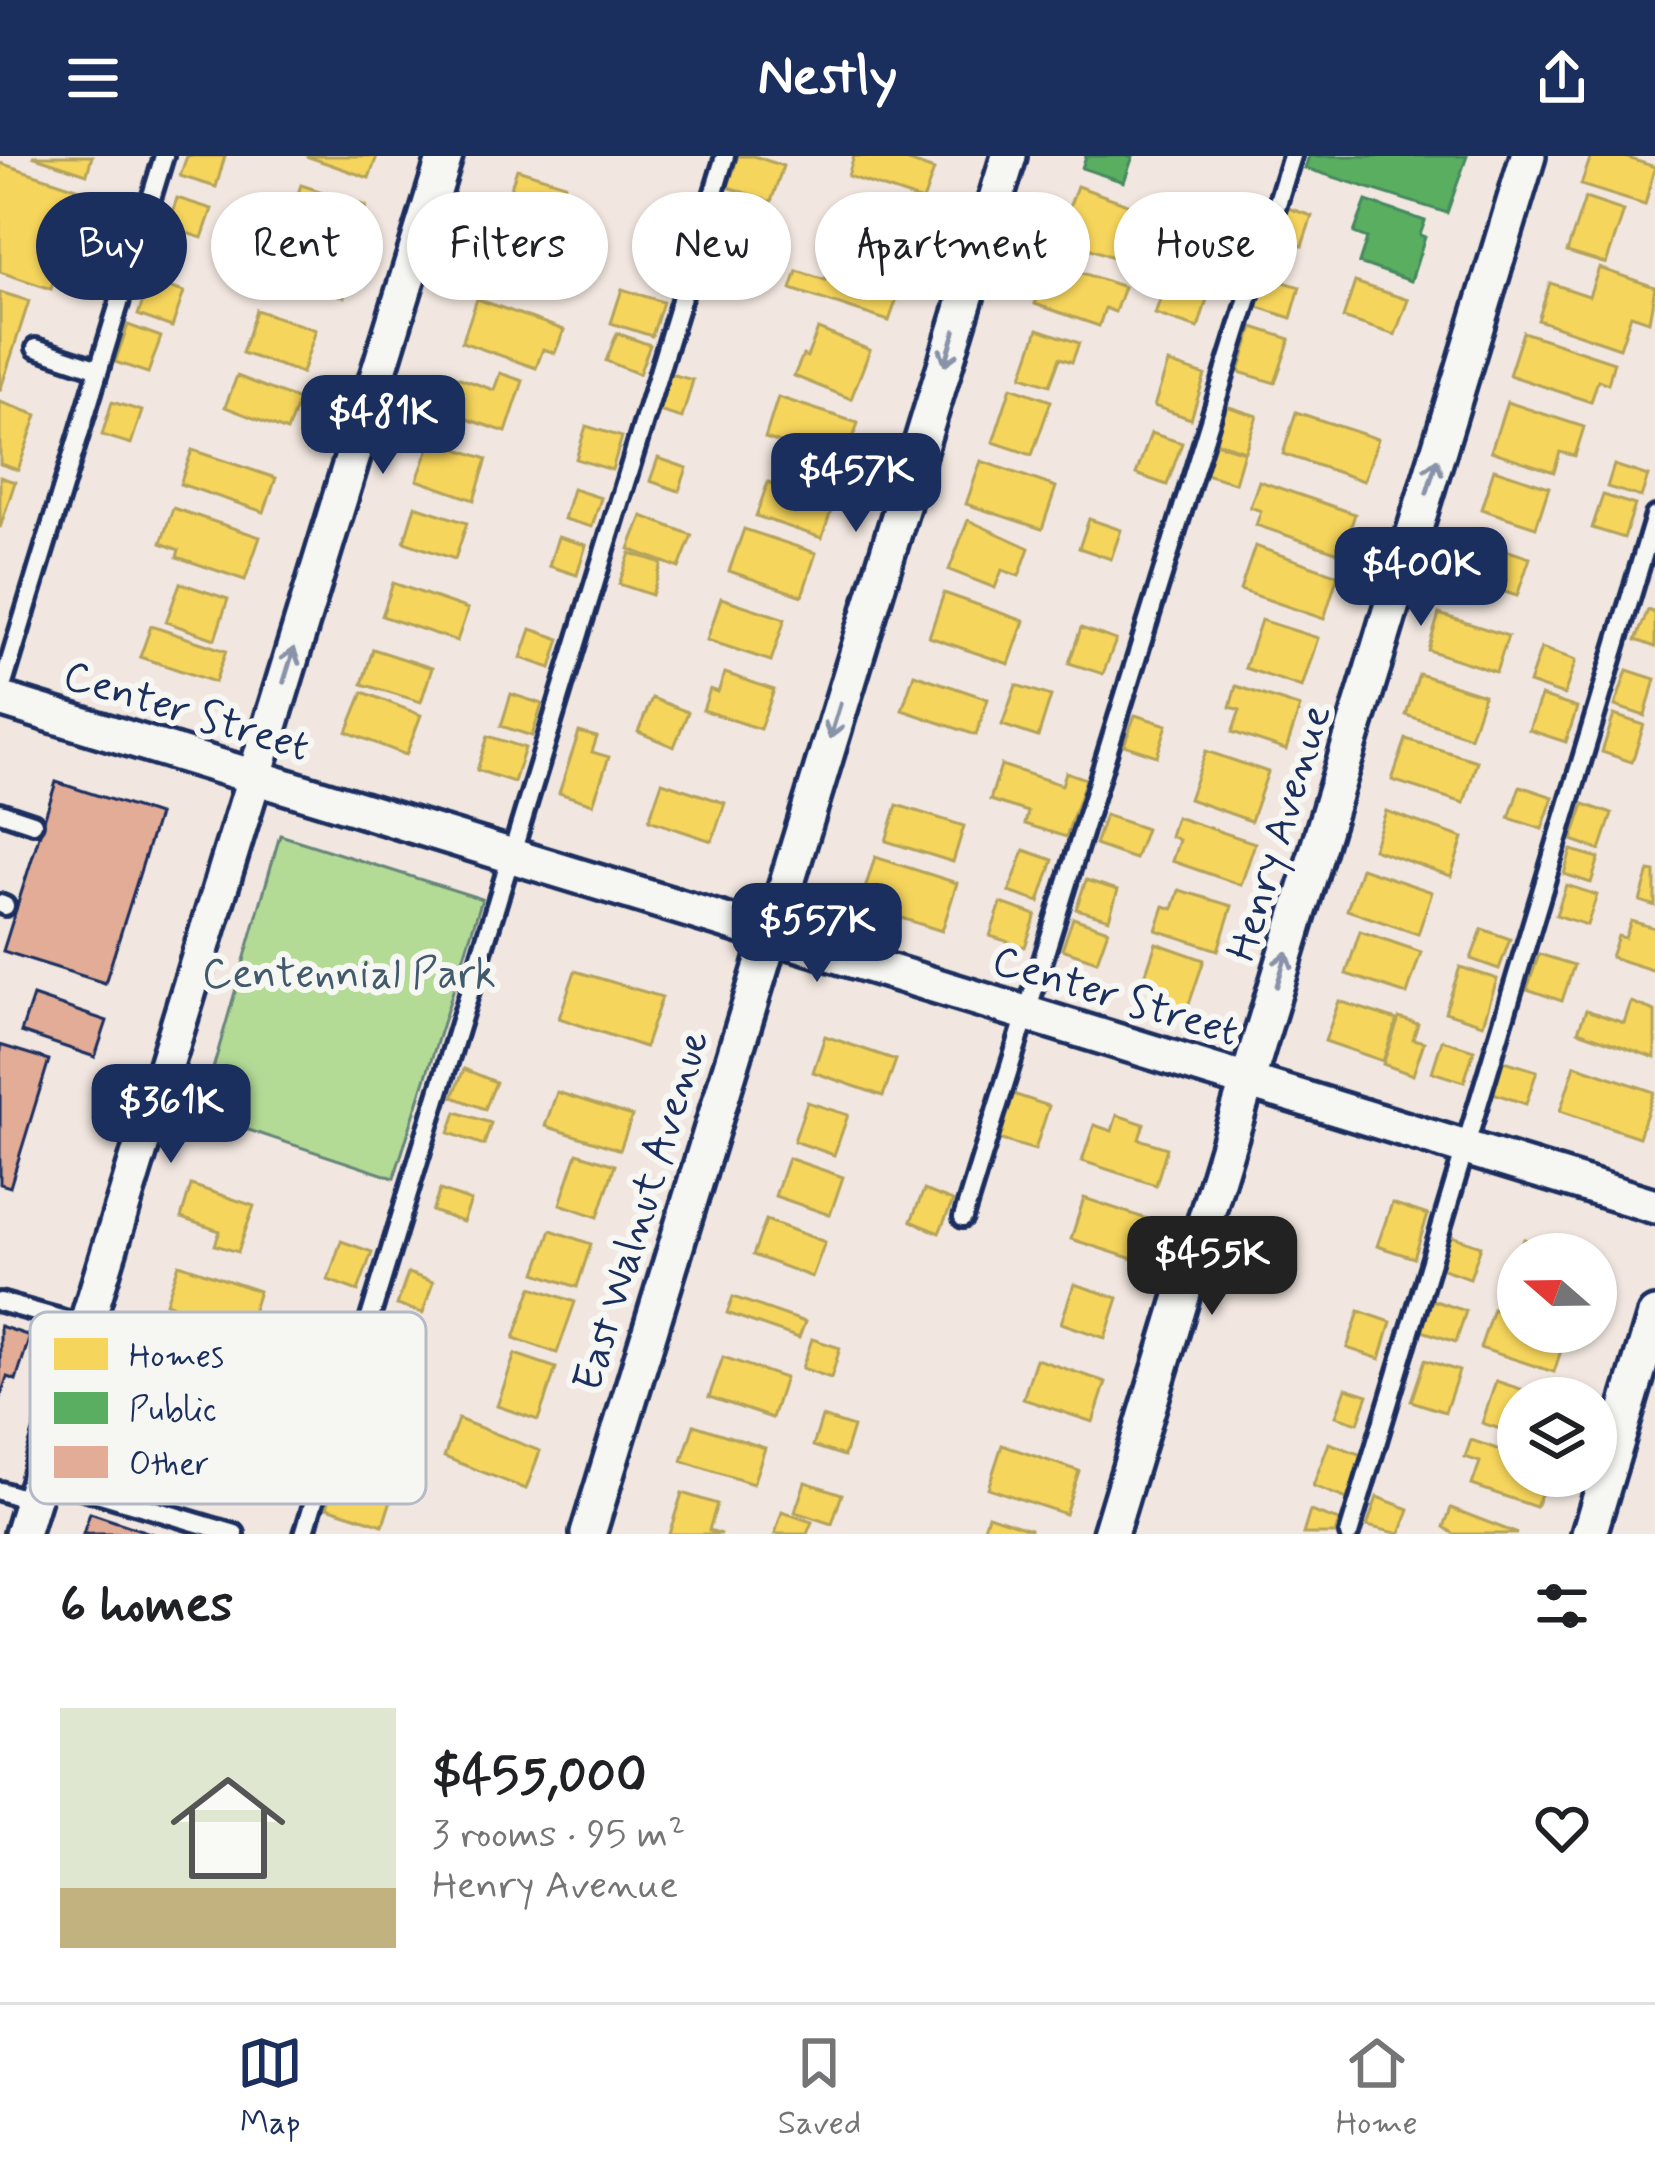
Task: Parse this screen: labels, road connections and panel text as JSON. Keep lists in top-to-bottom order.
{
  "streets": {
    "street": ["Center Street", "Henry Avenue", "East Walnut Avenue"]
  },
  "crossings": [
    ["Center Street", "Henry Avenue"],
    ["Center Street", "East Walnut Avenue"]
  ],
  "one_way": ["Henry Avenue", "East Walnut Avenue"],
  "parks": ["Centennial Park"],
  "legend": ["Homes", "Public", "Other"],
  "north": "left",
  "page": {
    "header": "Nestly",
    "chip": [
      "Buy",
      "Rent",
      "Filters",
      "New",
      "Apartment",
      "House"
    ],
    "price": [
      "$481K",
      "$457K",
      "$400K",
      "$557K",
      "$361K",
      "$455K"
    ],
    "heading": "6 homes",
    "list": [
      {
        "name": "$455,000",
        "note": "3 rooms · 95 m² · Henry Avenue"
      }
    ],
    "tabs": ["Map", "Saved", "Home"]
  }
}
